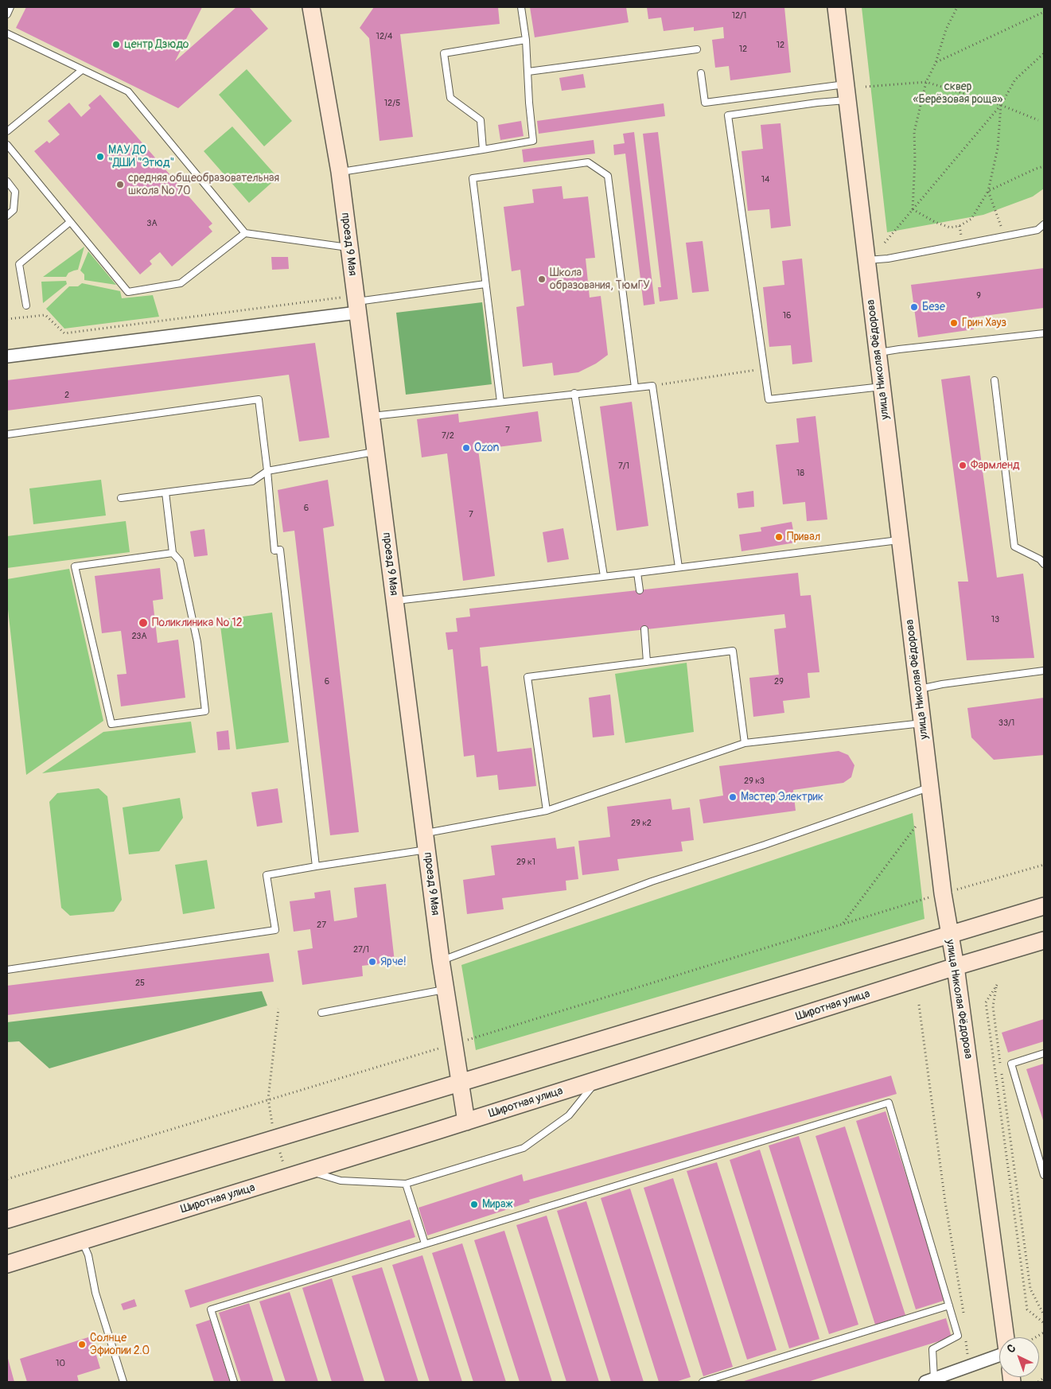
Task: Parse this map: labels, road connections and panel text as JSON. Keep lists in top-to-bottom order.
{
  "streets": {
    "street": ["проезд 9 Мая", "улица Николая Фёдорова", "Широтная улица"]
  },
  "crossings": [
    ["проезд 9 Мая", "Широтная улица"],
    ["улица Николая Фёдорова", "Широтная улица"]
  ],
  "parks": ["сквер «Берёзовая роща»"],
  "places": [
    "центр Дзюдо",
    "МАУ ДО \"ДШИ \"Этюд\"",
    "средняя общеобразовательная школа № 70",
    "Школа образования, ТюмГУ",
    "Безе",
    "Грин Хауз",
    "Ozon",
    "Фармленд",
    "Привал",
    "Поликлиника № 12",
    "Мастер Электрик",
    "Ярче!",
    "Мираж",
    "Солнце Эфиопии 2.0"
  ],
  "house_numbers": [
    "12/1",
    "12/4",
    "12",
    "12",
    "12/5",
    "14",
    "3А",
    "9",
    "16",
    "2",
    "7",
    "7/2",
    "7/1",
    "18",
    "6",
    "7",
    "13",
    "23А",
    "6",
    "29",
    "33/1",
    "29 к3",
    "29 к2",
    "29 к1",
    "27",
    "27/1",
    "25",
    "10"
  ],
  "north": "top left"
}
